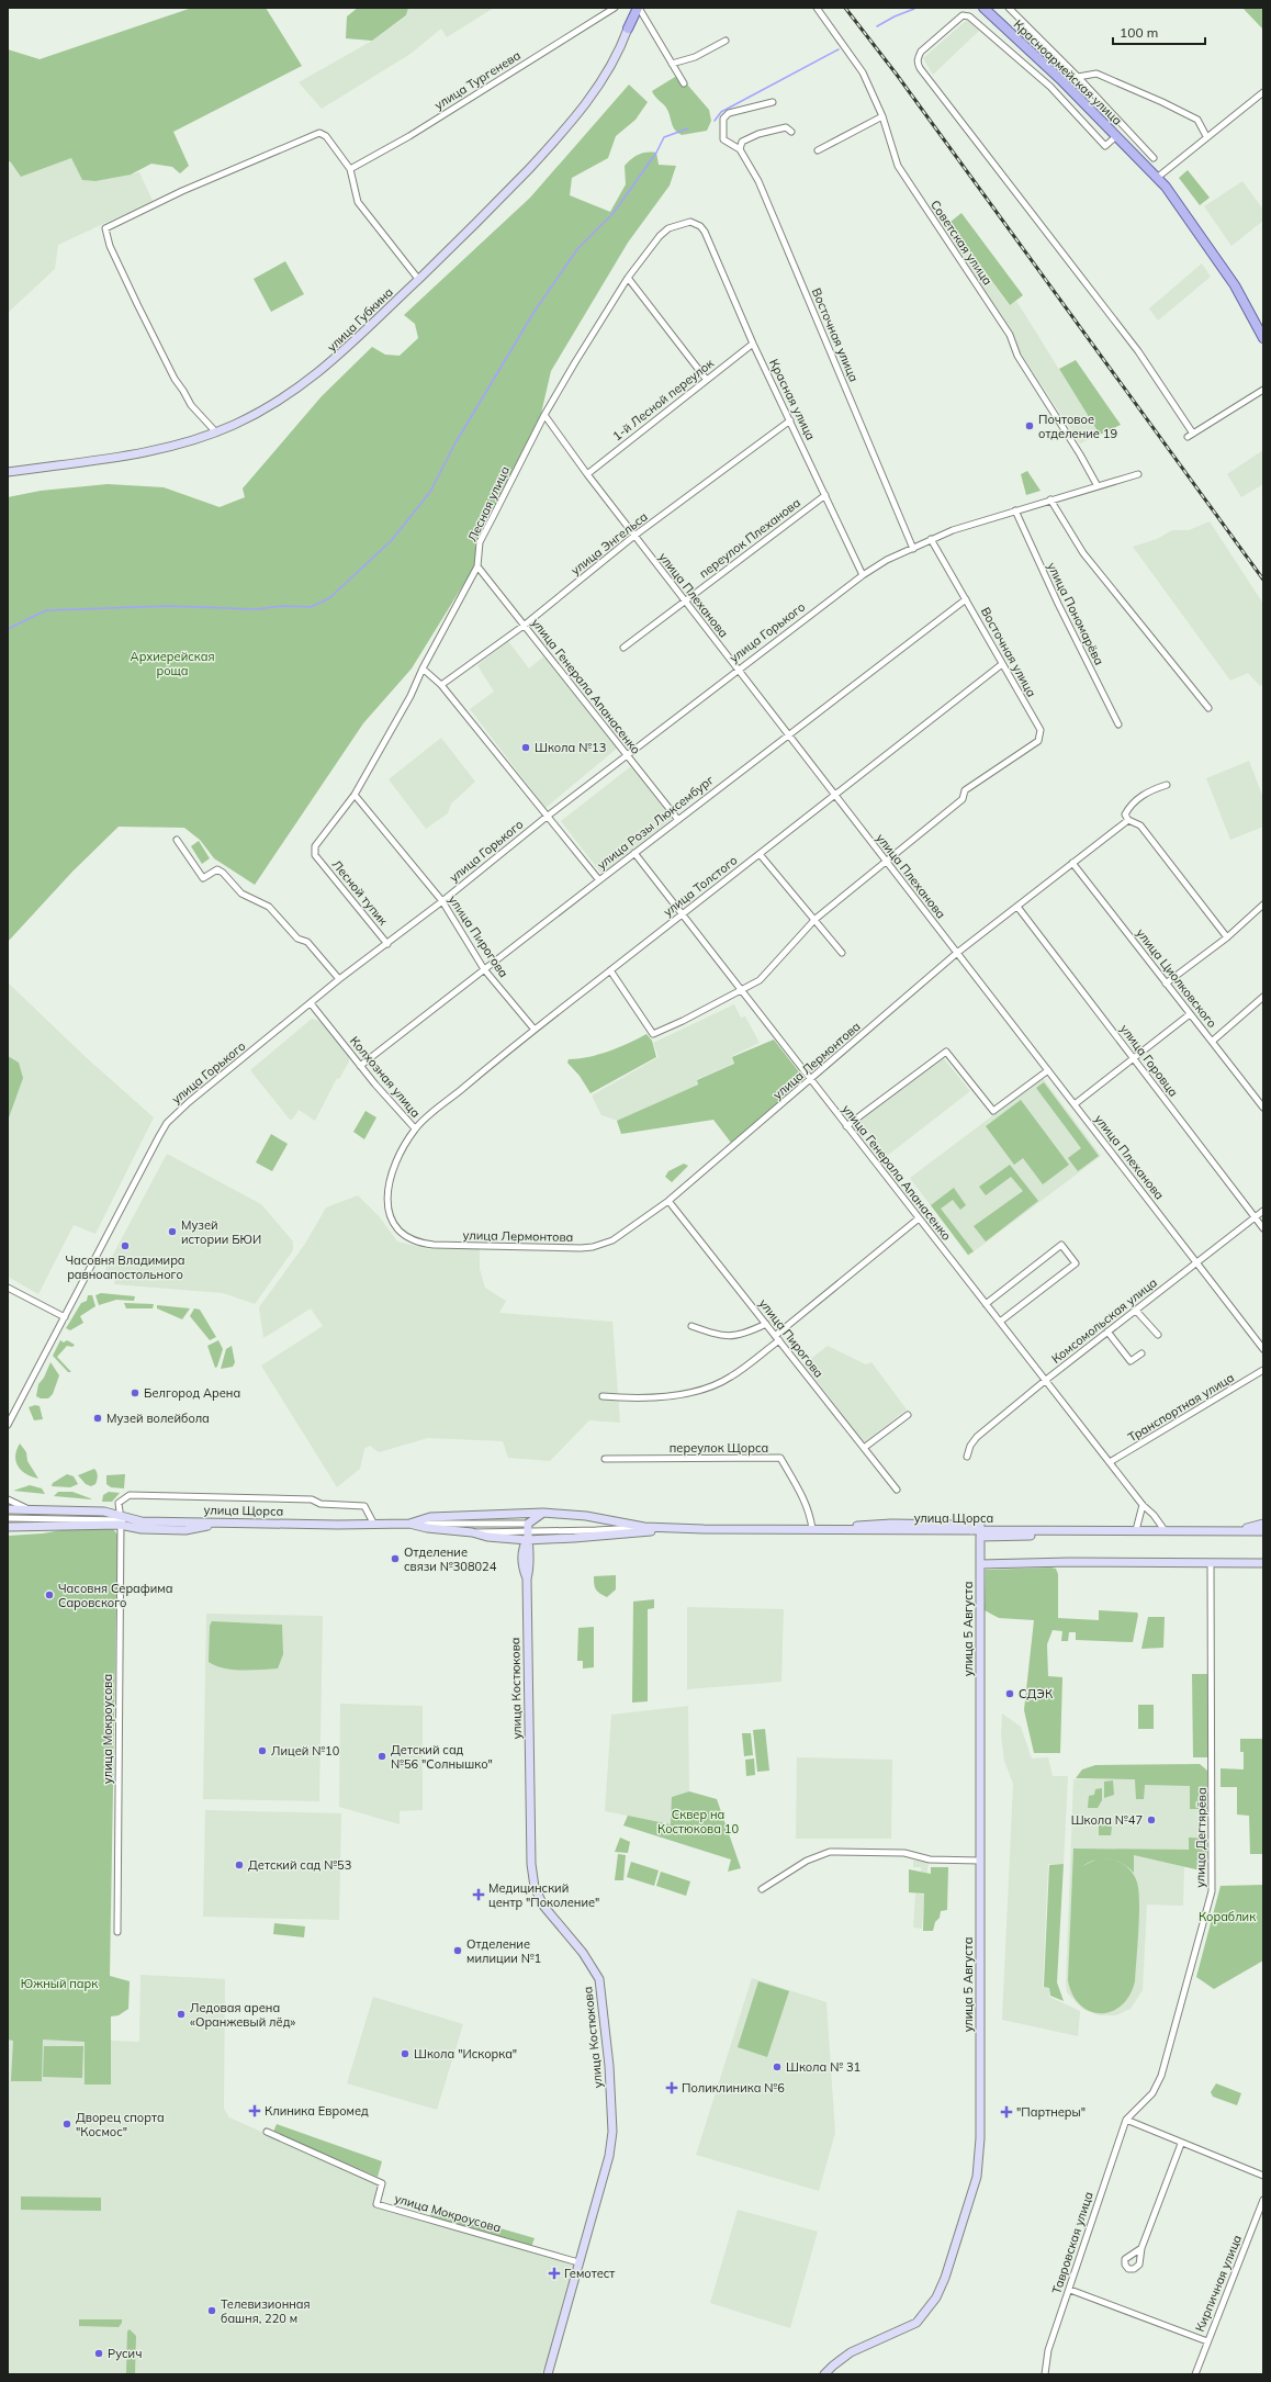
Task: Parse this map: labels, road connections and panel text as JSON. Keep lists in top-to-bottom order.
{
  "streets": {
    "main road": [
      "Красноармейская улица",
      "улица Губкина",
      "улица Щорса",
      "улица 5 Августа",
      "улица Костюкова"
    ],
    "street": [
      "улица Тургенева",
      "Советская улица",
      "Восточная улица",
      "1-й Лесной переулок",
      "Красная улица",
      "Лесная улица",
      "переулок Плеханова",
      "улица Энгельса",
      "улица Плеханова",
      "улица Пономарёва",
      "улица Горького",
      "улица Генерала Апанасенко",
      "улица Розы Люксембург",
      "улица Толстого",
      "Лесной тупик",
      "улица Пирогова",
      "улица Циолковского",
      "улица Лермонтова",
      "улица Горовца",
      "Колхозная улица",
      "Комсомольская улица",
      "Транспортная улица",
      "переулок Щорса",
      "улица Мокроусова",
      "улица Дегтярёва",
      "Тавровская улица",
      "Кирпичная улица"
    ]
  },
  "crossings": [
    ["Советская улица", "улица Горького"],
    ["Восточная улица", "улица Плеханова"],
    ["Восточная улица", "улица Горького"],
    ["Восточная улица", "улица Розы Люксембург"],
    ["Восточная улица", "улица Толстого"],
    ["1-й Лесной переулок", "Красная улица"],
    ["1-й Лесной переулок", "улица Плеханова"],
    ["Красная улица", "Лесная улица"],
    ["Красная улица", "переулок Плеханова"],
    ["Красная улица", "улица Энгельса"],
    ["Красная улица", "улица Горького"],
    ["Лесная улица", "улица Плеханова"],
    ["Лесная улица", "улица Генерала Апанасенко"],
    ["Лесная улица", "Лесной тупик"],
    ["Лесная улица", "улица Пирогова"],
    ["переулок Плеханова", "улица Плеханова"],
    ["улица Энгельса", "улица Плеханова"],
    ["улица Энгельса", "улица Генерала Апанасенко"],
    ["улица Плеханова", "улица Горького"],
    ["улица Плеханова", "улица Розы Люксембург"],
    ["улица Плеханова", "улица Толстого"],
    ["улица Плеханова", "улица Лермонтова"],
    ["улица Плеханова", "Комсомольская улица"],
    ["улица Пономарёва", "улица Горького"],
    ["улица Горького", "улица Генерала Апанасенко"],
    ["улица Горького", "Лесной тупик"],
    ["улица Горького", "улица Пирогова"],
    ["улица Горького", "Колхозная улица"],
    ["улица Генерала Апанасенко", "улица Розы Люксембург"],
    ["улица Генерала Апанасенко", "улица Толстого"],
    ["улица Генерала Апанасенко", "улица Лермонтова"],
    ["улица Генерала Апанасенко", "Комсомольская улица"],
    ["улица Генерала Апанасенко", "Транспортная улица"],
    ["улица Генерала Апанасенко", "улица Щорса"],
    ["улица Розы Люксембург", "улица Пирогова"],
    ["улица Розы Люксембург", "Колхозная улица"],
    ["улица Толстого", "улица Пирогова"],
    ["улица Толстого", "Колхозная улица"],
    ["улица Пирогова", "улица Лермонтова"],
    ["улица Циолковского", "улица Лермонтова"],
    ["улица Лермонтова", "улица Горовца"],
    ["улица Лермонтова", "Колхозная улица"],
    ["улица Горовца", "Комсомольская улица"],
    ["переулок Щорса", "улица Щорса"],
    ["улица Щорса", "улица 5 Августа"],
    ["улица Щорса", "улица Костюкова"],
    ["улица Щорса", "улица Мокроусова"],
    ["улица Костюкова", "улица Мокроусова"],
    ["улица Дегтярёва", "Тавровская улица"]
  ],
  "parks": [
    "Архиерейская роща",
    "Сквер на Костюкова 10",
    "Кораблик",
    "Южный парк"
  ],
  "places": {
    "other": [
      "Почтовое отделение 19",
      "Школа №13",
      "Музей истории БЮИ",
      "Часовня Владимира равноапостольного",
      "Белгород Арена",
      "Музей волейбола",
      "Отделение связи №308024",
      "Часовня Серафима Саровского",
      "СДЭК",
      "Лицей №10",
      "Детский сад №56 \"Солнышко\"",
      "Школа №47",
      "Детский сад №53",
      "Отделение милиции №1",
      "Ледовая арена «Оранжевый лёд»",
      "Школа \"Искорка\"",
      "Школа № 31",
      "Дворец спорта \"Космос\"",
      "Телевизионная башня, 220 м",
      "Русич"
    ],
    "health": [
      "Медицинский центр \"Поколение\"",
      "Поликлиника №6",
      "Клиника Евромед",
      "\"Партнеры\"",
      "Гемотест"
    ]
  },
  "scale_bar": "100 m"
}
